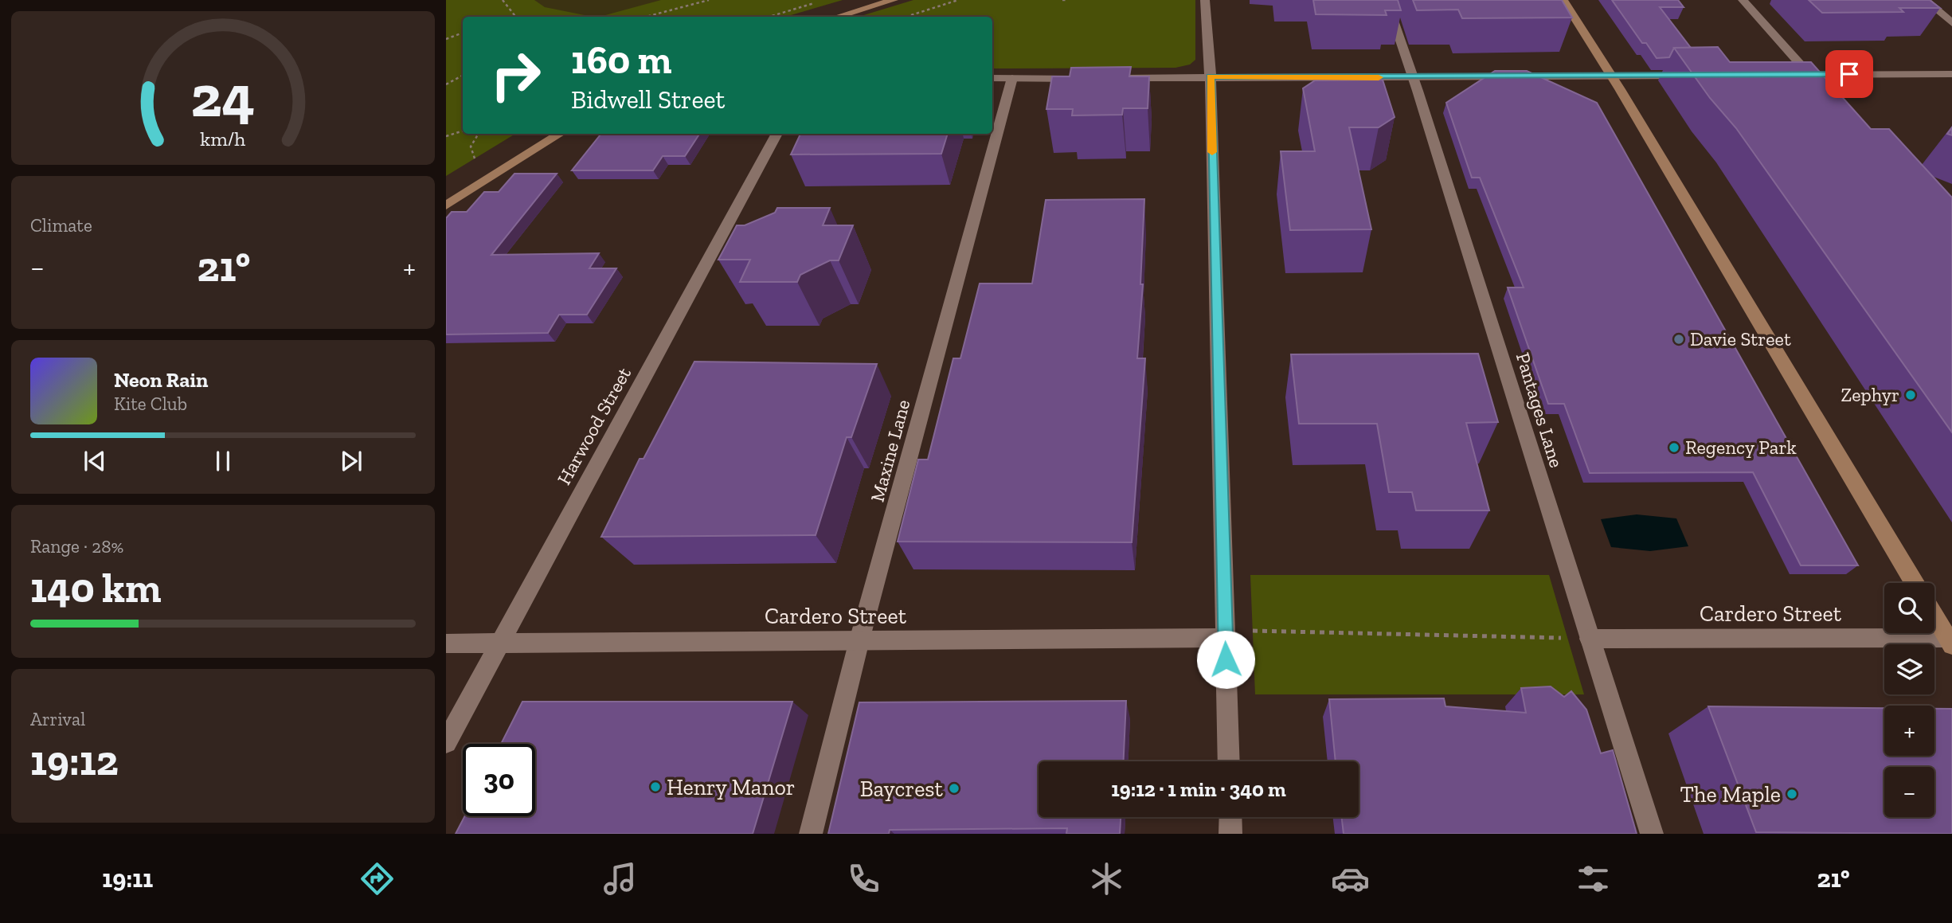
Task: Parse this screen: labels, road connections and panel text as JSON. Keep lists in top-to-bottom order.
{
  "streets": {
    "street": [
      "Pantages Lane",
      "Harwood Street",
      "Maxine Lane",
      "Cardero Street"
    ]
  },
  "crossings": [
    ["Pantages Lane", "Cardero Street"],
    ["Harwood Street", "Cardero Street"],
    ["Maxine Lane", "Cardero Street"]
  ],
  "places": [
    "Davie Street",
    "Zephyr",
    "Regency Park",
    "Henry Manor",
    "Baycrest",
    "The Maple"
  ],
  "page": {
    "turn": ["160 m", "Bidwell Street"],
    "tile": [
      "Climate",
      ["Range · 28%", "140 km"],
      ["Arrival", "19:12"]
    ],
    "heat": ["−", "21°", "+"],
    "song": ["Neon Rain", "Kite Club"],
    "map_buttons": ["+", "−"],
    "limit": "30",
    "trip": "19:12 · 1 min · 340 m",
    "tabs": ["19:11", "21°"],
    "gauge": ["24", "km/h"]
  }
}
